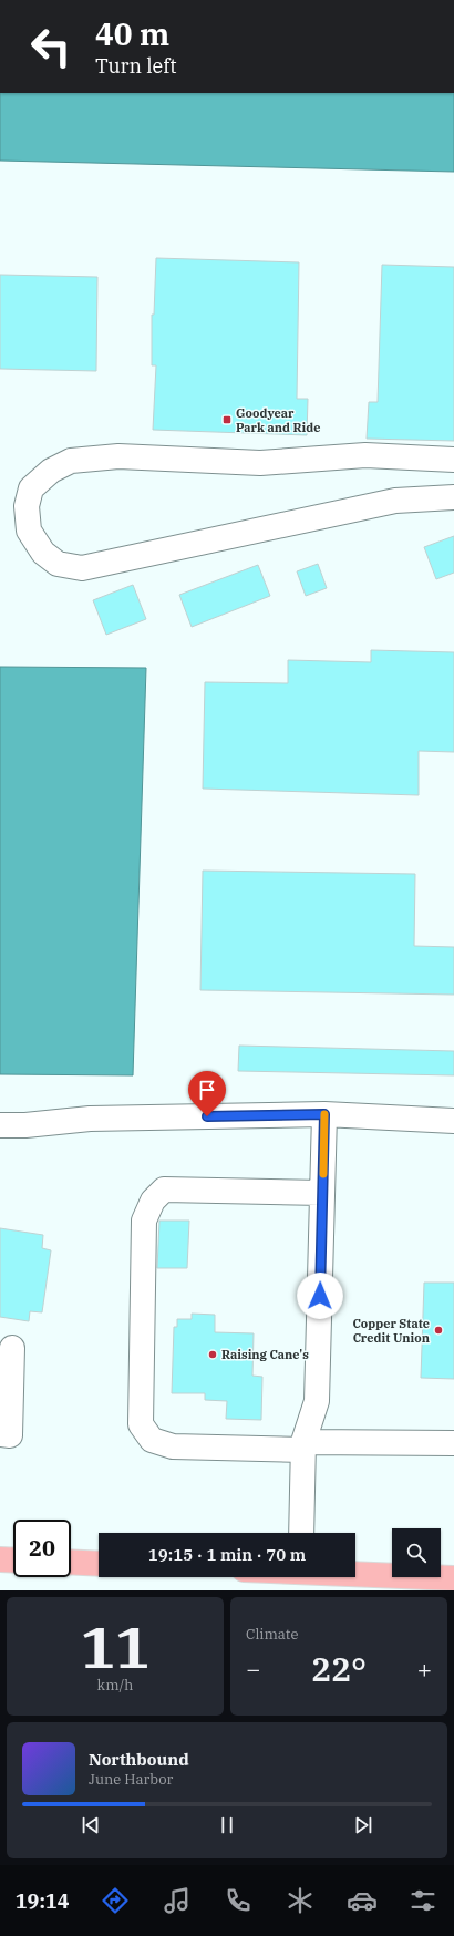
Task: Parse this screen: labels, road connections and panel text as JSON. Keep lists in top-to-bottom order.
{
  "places": {
    "transit": ["Goodyear Park and Ride"],
    "other": ["Copper State Credit Union", "Raising Cane's"]
  },
  "page": {
    "turn": ["40 m", "Turn left"],
    "limit": "20",
    "trip": "19:15 · 1 min · 70 m",
    "tile": [
      ["11", "km/h"],
      "Climate"
    ],
    "heat": ["−", "22°", "+"],
    "song": ["Northbound", "June Harbor"],
    "tabs": "19:14"
  }
}
